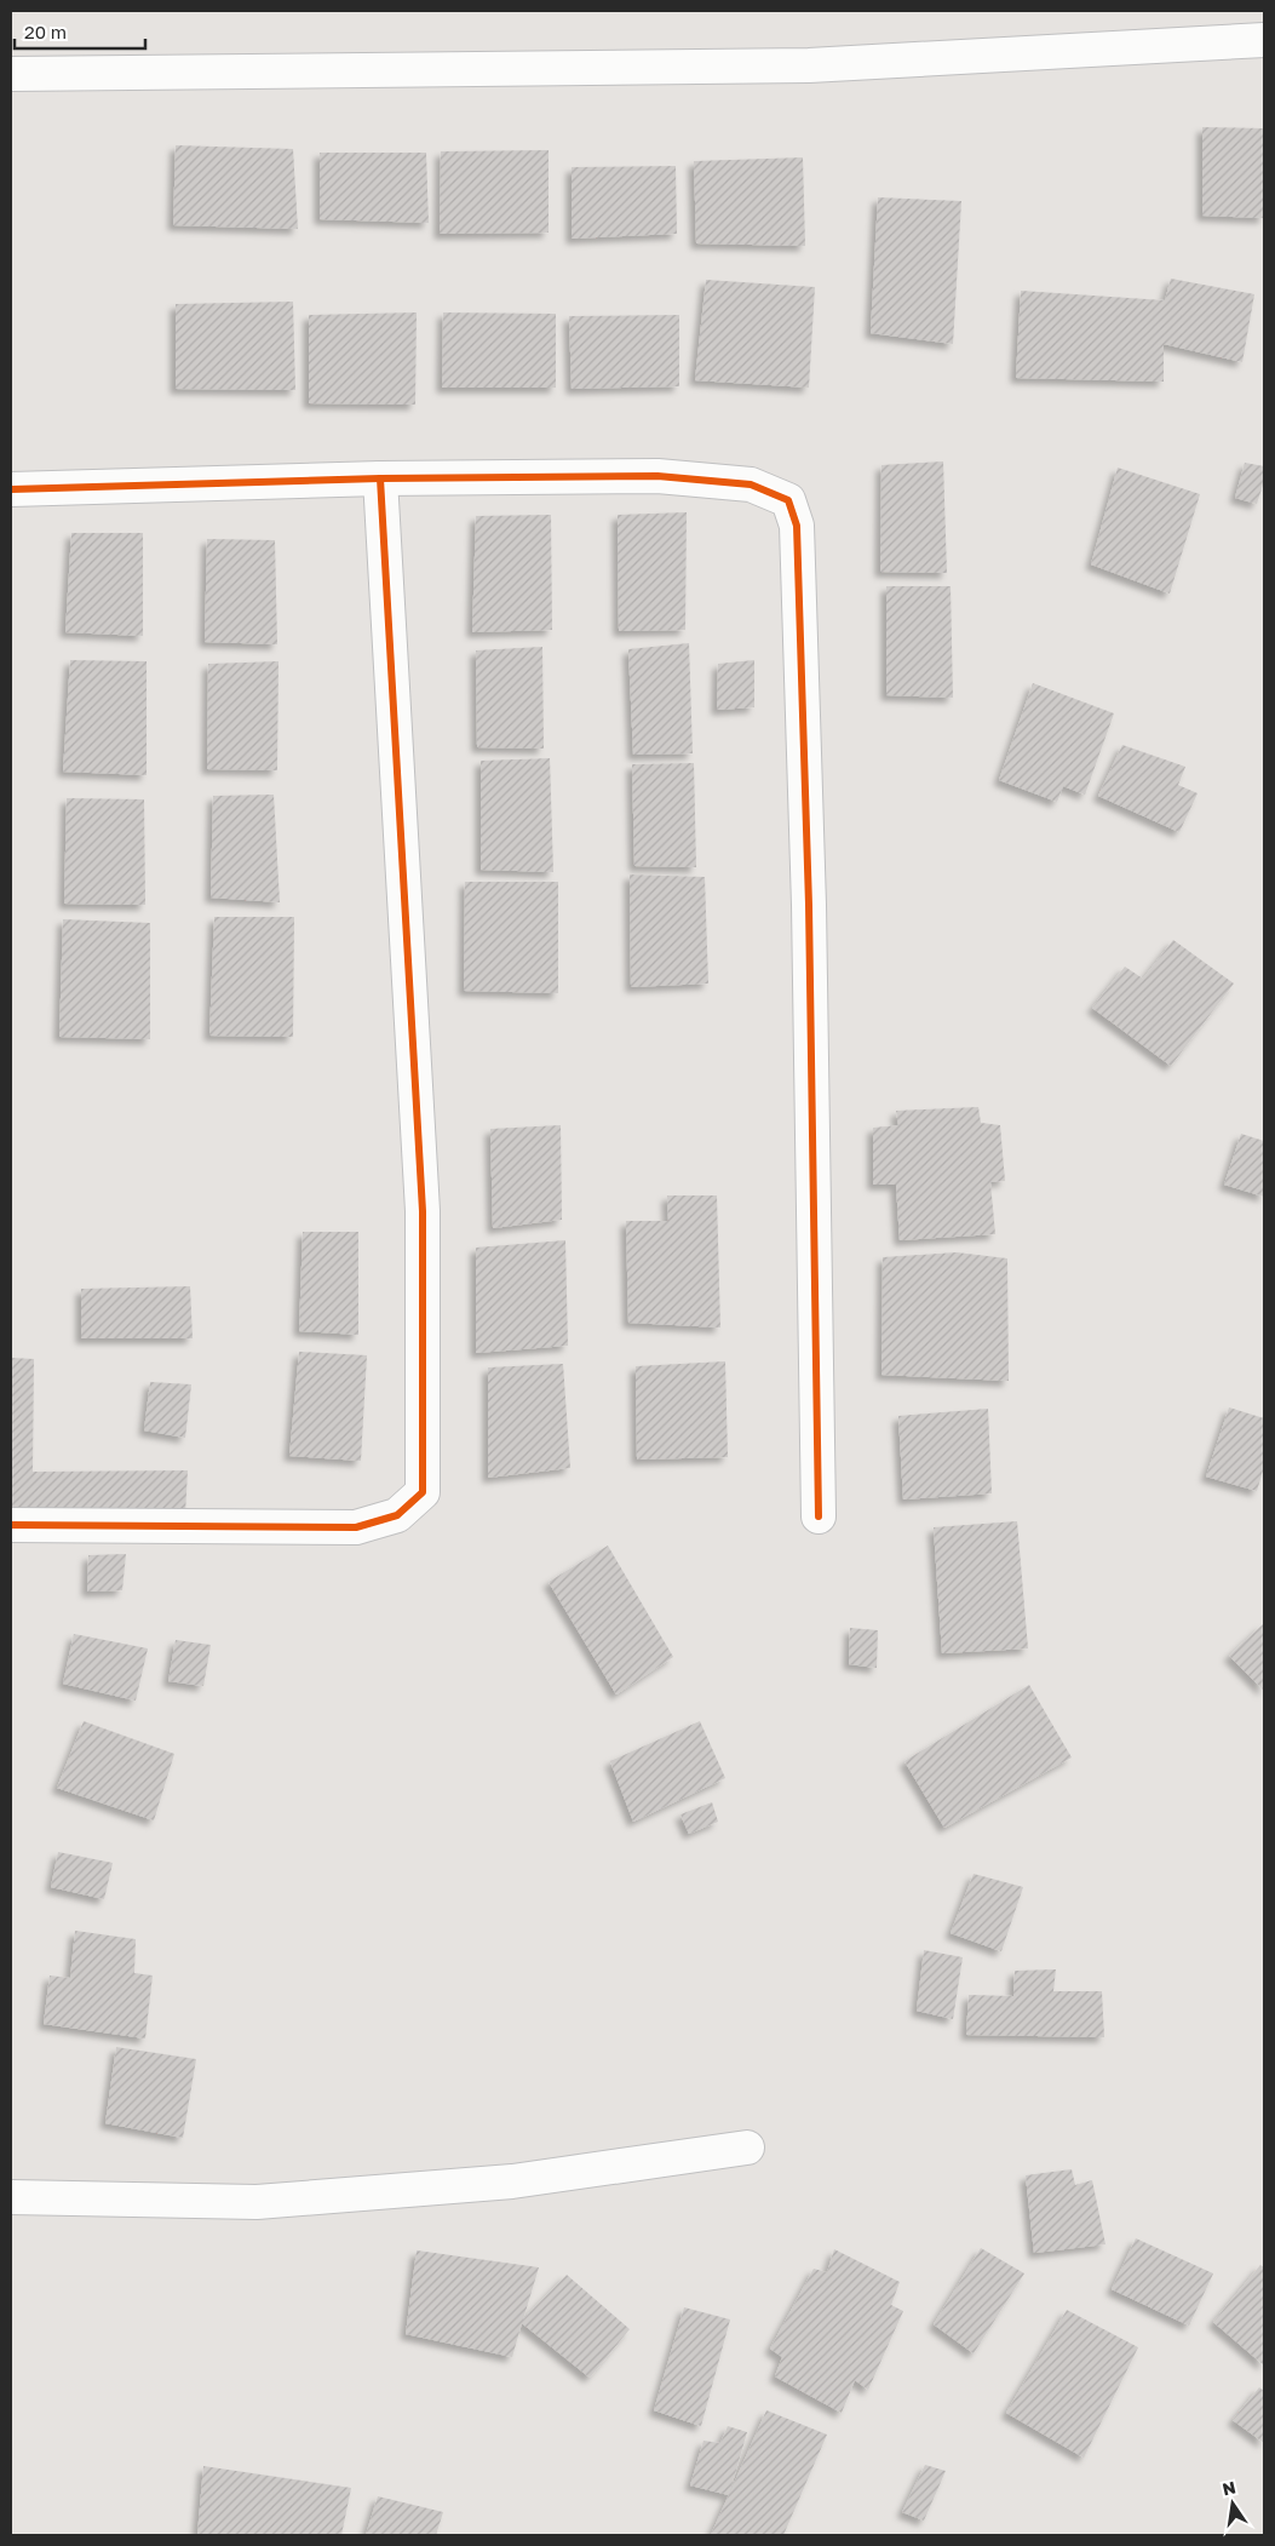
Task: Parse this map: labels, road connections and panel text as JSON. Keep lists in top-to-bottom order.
{
  "scale_bar": "20 m",
  "north": "top"
}
